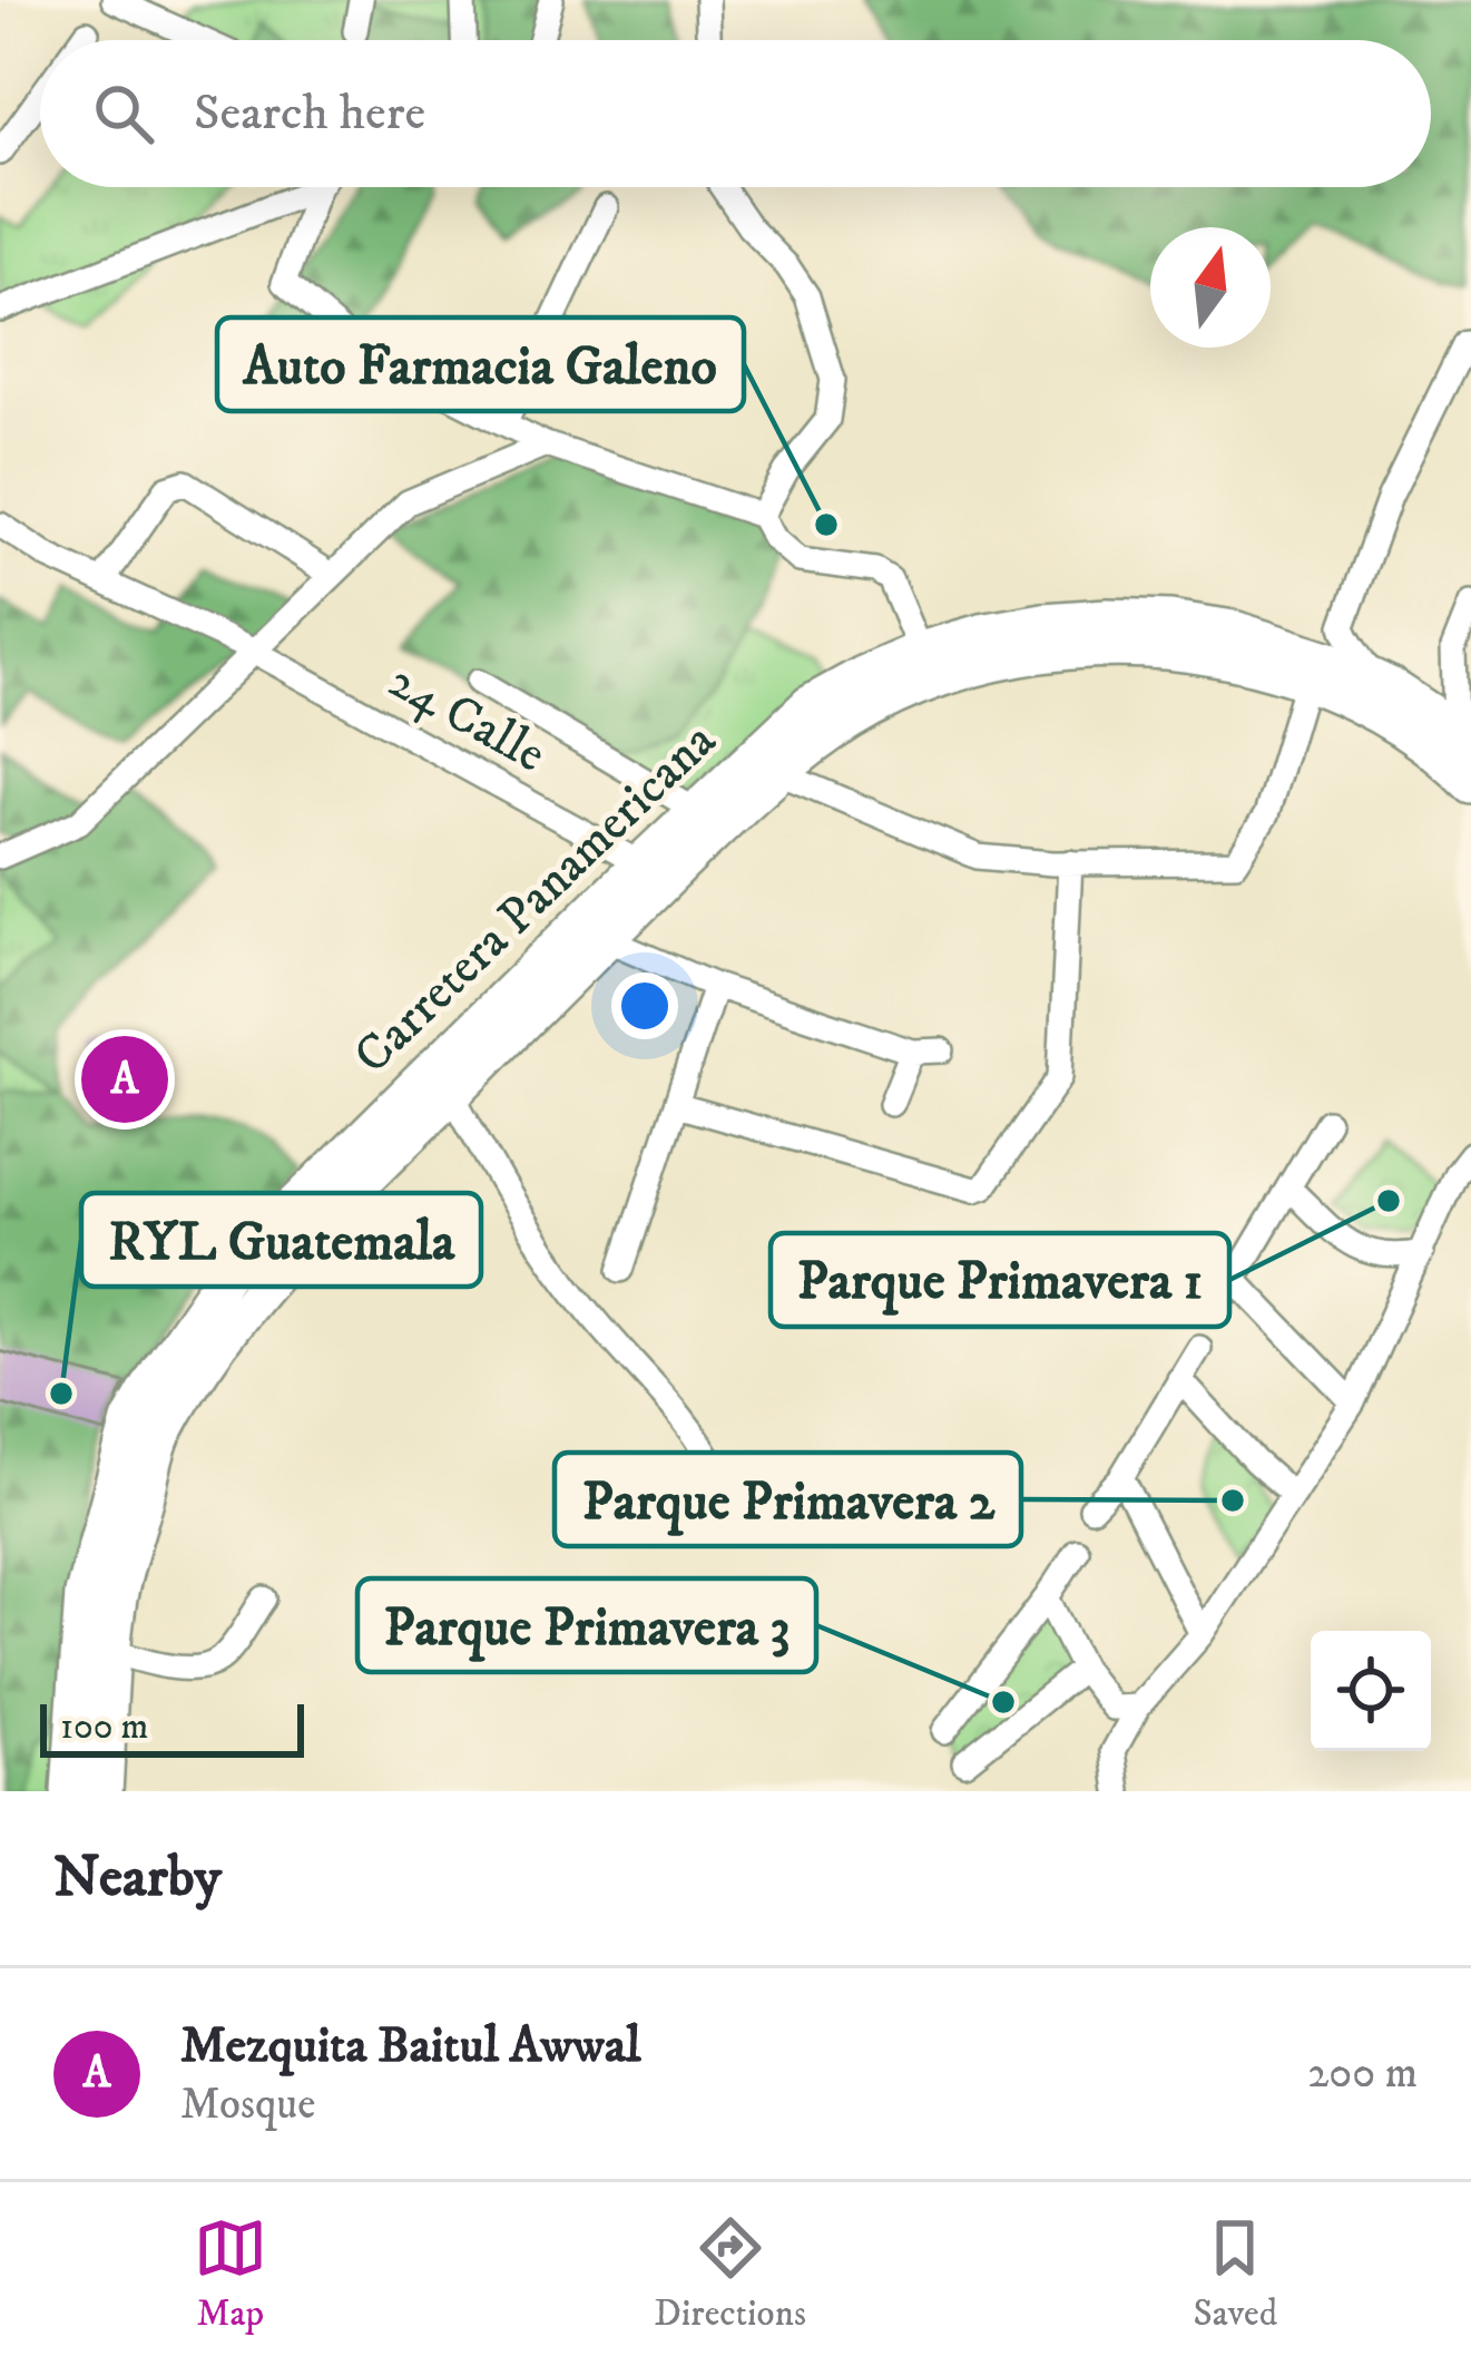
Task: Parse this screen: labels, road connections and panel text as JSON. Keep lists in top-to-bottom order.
{
  "streets": {
    "highway": ["Carretera Panamericana"],
    "street": ["24 Calle"]
  },
  "crossings": [
    ["24 Calle", "Carretera Panamericana"]
  ],
  "places": [
    "Auto Farmacia Galeno",
    "Parque Primavera 1",
    "RYL Guatemala",
    "Parque Primavera 2",
    "Parque Primavera 3"
  ],
  "scale_bar": "100 m",
  "north": "top",
  "page": {
    "search": "Search here",
    "pins": "A",
    "scale": "100 m",
    "heading": "Nearby",
    "list": [
      {
        "mark": "A",
        "name": "Mezquita Baitul Awwal",
        "note": "Mosque",
        "value": "200 m"
      }
    ],
    "nav": ["Map", "Directions", "Saved"]
  }
}
